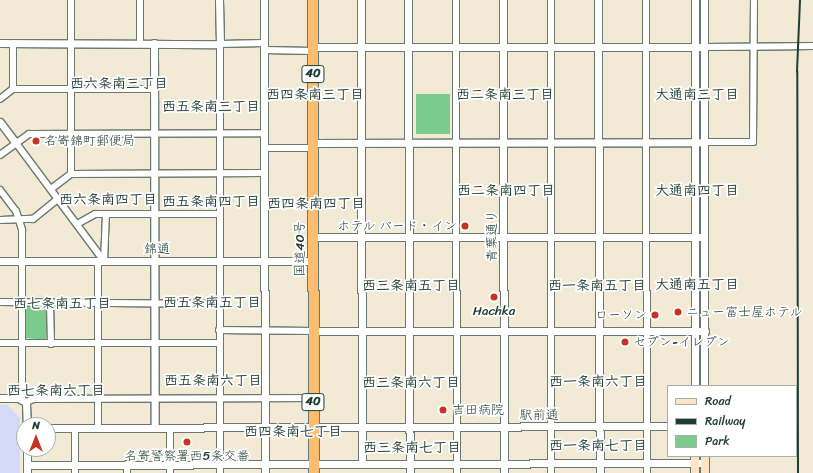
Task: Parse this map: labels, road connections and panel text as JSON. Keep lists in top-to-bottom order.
{
  "streets": {
    "highway": ["40", "国道40号"],
    "street": ["青葉通り", "錦通", "駅前通"]
  },
  "crossings": [
    ["青葉通り", "駅前通"],
    ["錦通", "国道40号"],
    ["国道40号", "駅前通"]
  ],
  "districts": [
    "西六条南三丁目",
    "西四条南三丁目",
    "西二条南三丁目",
    "大通南三丁目",
    "西五条南三丁目",
    "西二条南四丁目",
    "大通南四丁目",
    "西六条南四丁目",
    "西五条南四丁目",
    "西四条南四丁目",
    "大通南五丁目",
    "西三条南五丁目",
    "西一条南五丁目",
    "西五条南五丁目",
    "西七条南五丁目",
    "西五条南六丁目",
    "西一条南六丁目",
    "西三条南六丁目",
    "西七条南六丁目",
    "西四条南七丁目",
    "西一条南七丁目",
    "西三条南七丁目"
  ],
  "places": [
    "名寄錦町郵便局",
    "ホテル バード・イン",
    "Hachka",
    "ニュー富士屋ホテル",
    "ローソン",
    "セブン-イレブン",
    "吉田病院",
    "名寄警察署西5条交番"
  ],
  "legend": ["Road", "Railway", "Park"],
  "north": "top"
}
